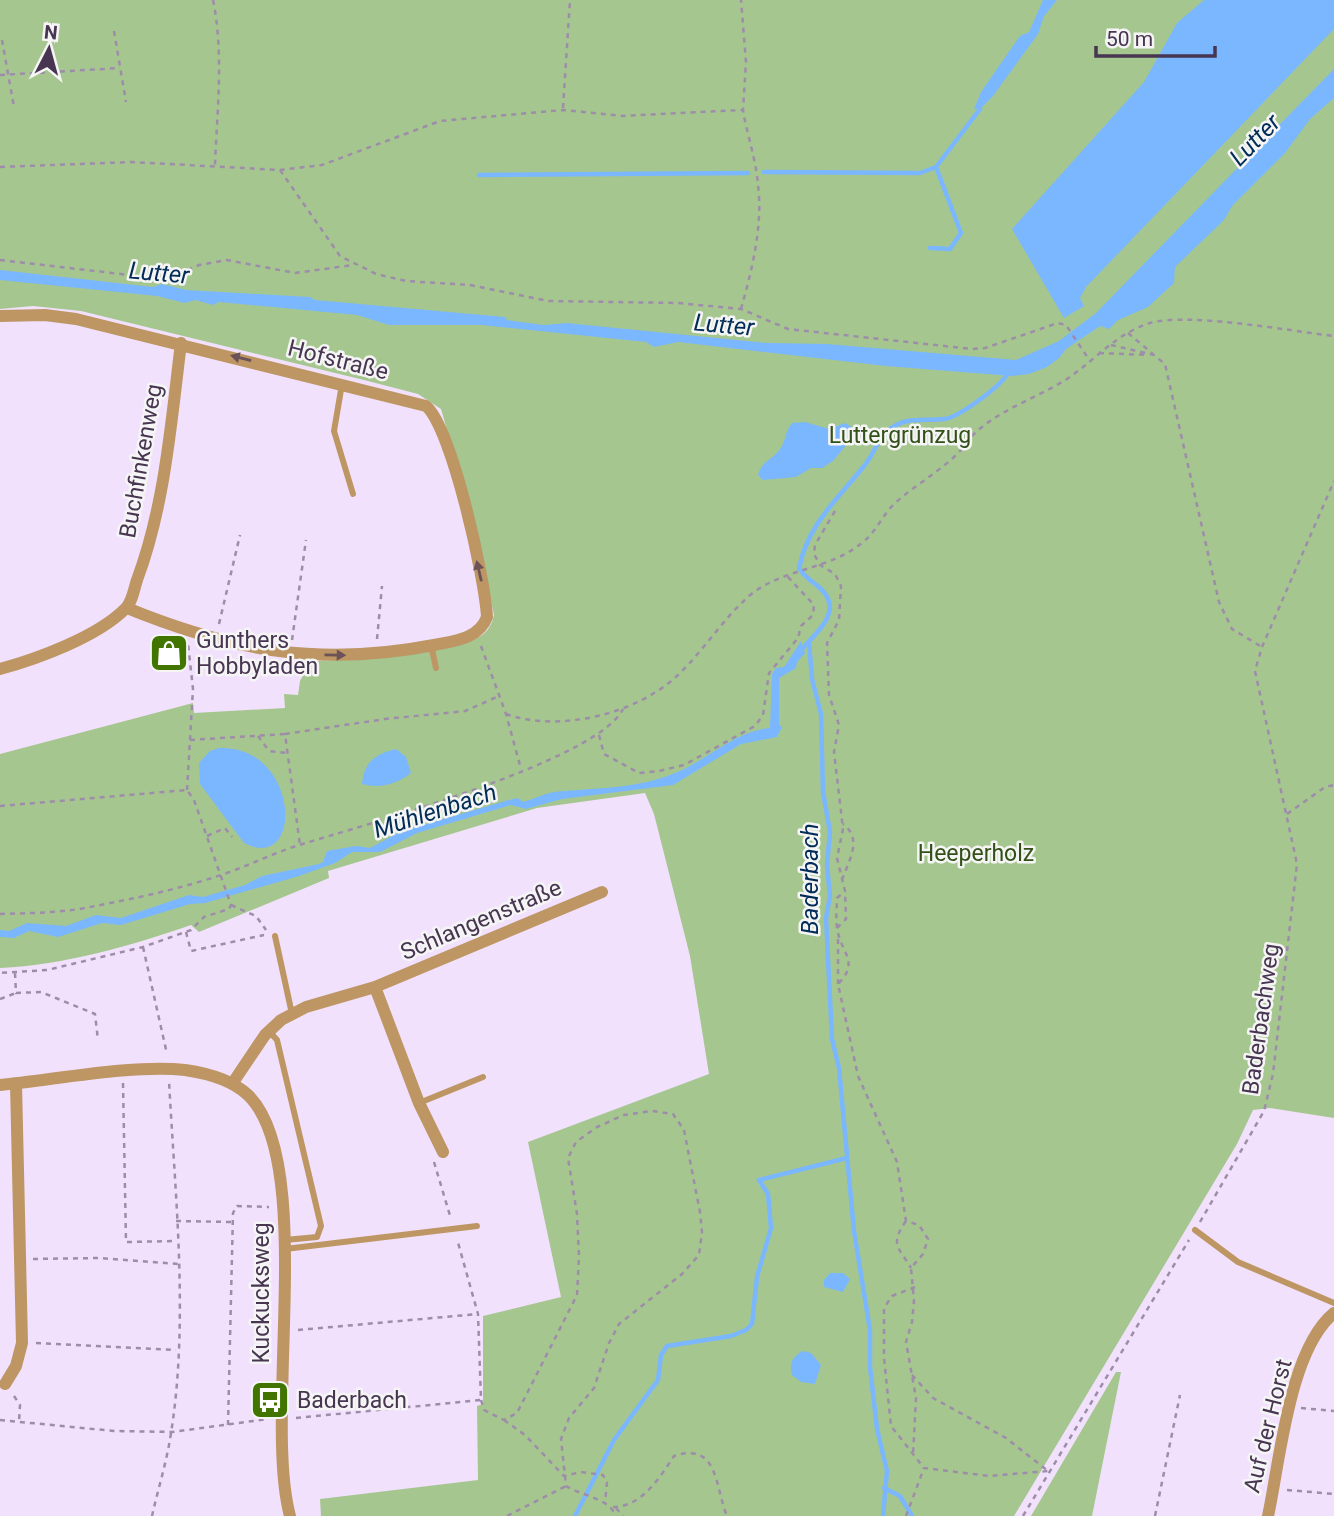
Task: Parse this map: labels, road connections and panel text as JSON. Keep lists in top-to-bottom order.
{
  "streets": {
    "street": [
      "Hofstraße",
      "Buchfinkenweg",
      "Schlangenstraße",
      "Kuckucksweg",
      "Auf der Horst"
    ],
    "path": ["Baderbachweg"]
  },
  "crossings": [
    ["Hofstraße", "Buchfinkenweg"],
    ["Schlangenstraße", "Kuckucksweg"]
  ],
  "one_way": ["Hofstraße"],
  "water": ["Lutter", "Mühlenbach", "Baderbach"],
  "parks": ["Luttergrünzug", "Heeperholz"],
  "places": {
    "shop": ["Gunthers Hobbyladen"],
    "bus stop": ["Baderbach"]
  },
  "scale_bar": "50 m",
  "north": "top"
}
